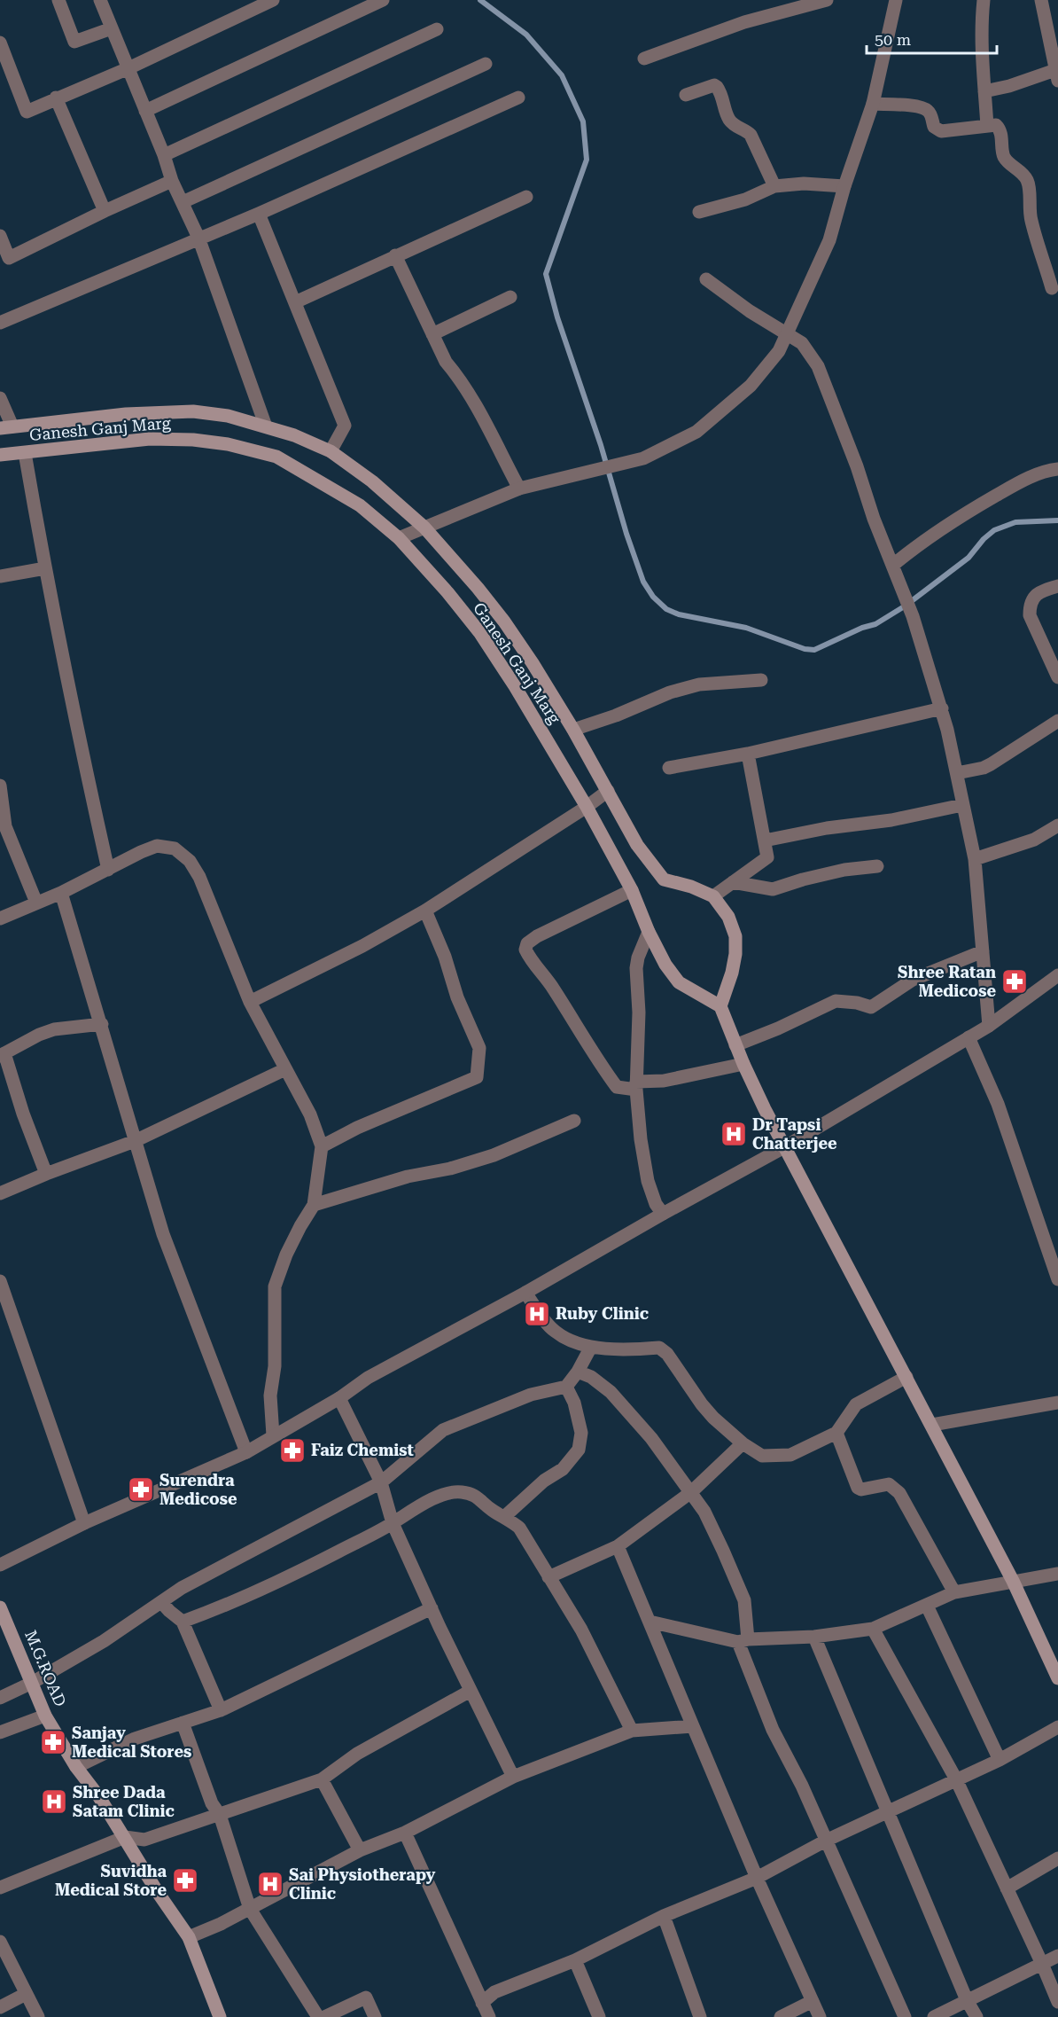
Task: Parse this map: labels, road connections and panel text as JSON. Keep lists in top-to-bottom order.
{
  "streets": {
    "main road": ["Ganesh Ganj Marg", "M.G.ROAD"]
  },
  "places": {
    "pharmacy": [
      "Shree Ratan Medicose",
      "Faiz Chemist",
      "Surendra Medicose",
      "Sanjay Medical Stores",
      "Suvidha Medical Store"
    ],
    "hospital": [
      "Dr Tapsi Chatterjee",
      "Ruby Clinic",
      "Shree Dada Satam Clinic",
      "Sai Physiotherapy Clinic"
    ]
  },
  "scale_bar": "50 m"
}
